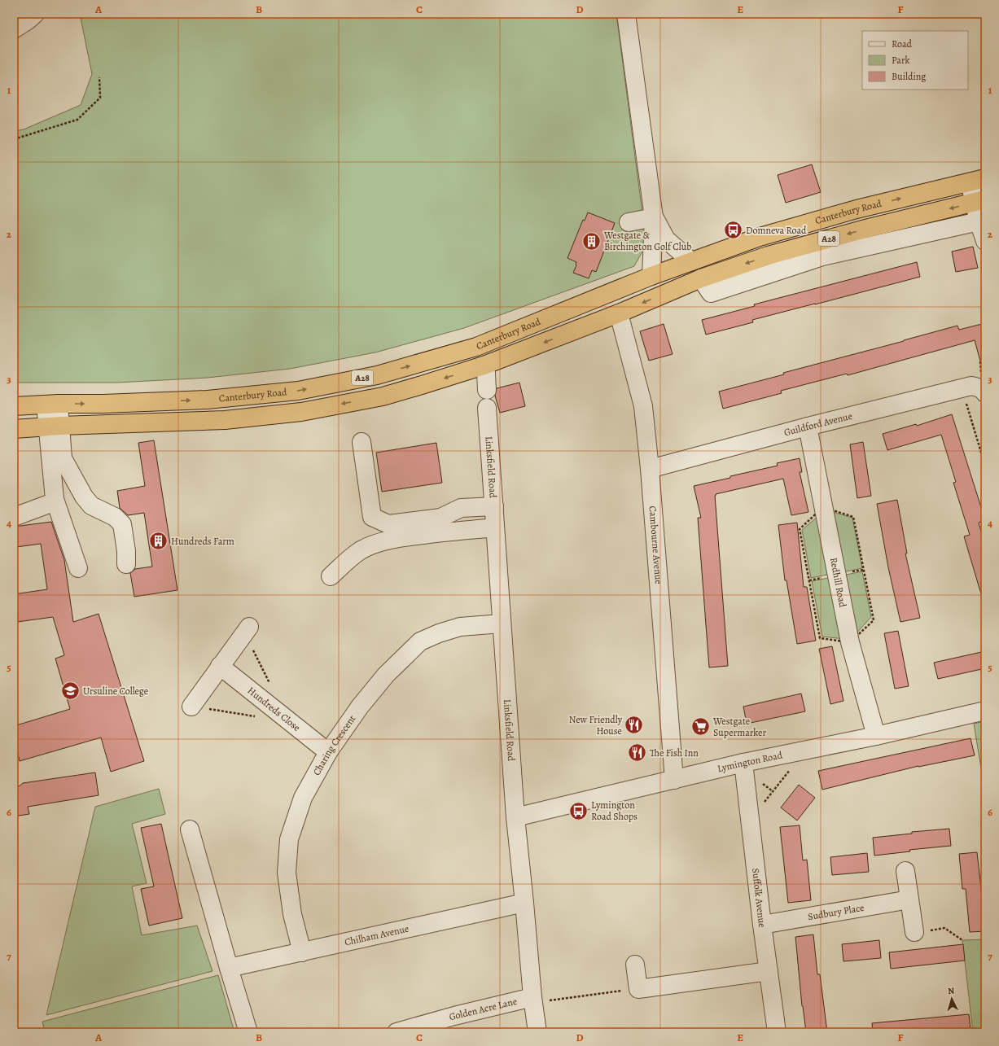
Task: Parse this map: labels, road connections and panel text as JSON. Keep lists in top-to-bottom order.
{
  "streets": {
    "highway": ["Canterbury Road", "A28"],
    "street": [
      "Guildford Avenue",
      "Linksfield Road",
      "Cambourne Avenue",
      "Redhill Road",
      "Hundreds Close",
      "Charing Crescent",
      "Lymington Road",
      "Suffolk Avenue",
      "Sudbury Place",
      "Chilham Avenue",
      "Golden Acre Lane"
    ]
  },
  "crossings": [
    ["Canterbury Road", "Cambourne Avenue"],
    ["Guildford Avenue", "Cambourne Avenue"],
    ["Guildford Avenue", "Redhill Road"],
    ["Linksfield Road", "Charing Crescent"],
    ["Linksfield Road", "Lymington Road"],
    ["Linksfield Road", "Chilham Avenue"],
    ["Linksfield Road", "Golden Acre Lane"],
    ["Cambourne Avenue", "Lymington Road"],
    ["Redhill Road", "Lymington Road"],
    ["Hundreds Close", "Charing Crescent"],
    ["Charing Crescent", "Chilham Avenue"],
    ["Lymington Road", "Suffolk Avenue"],
    ["Suffolk Avenue", "Sudbury Place"]
  ],
  "places": {
    "bus stop": ["Domneva Road", "Lymington Road Shops"],
    "building": ["Westgate & Birchington Golf Club", "Hundreds Farm"],
    "school or university": ["Ursuline College"],
    "restaurant": ["New Friendly House", "The Fish Inn"],
    "supermarket": ["Westgate Supermarker"]
  },
  "legend": ["Road", "Park", "Building"],
  "north": "top",
  "grid": {
    "columns": [
      "A",
      "B",
      "C",
      "D",
      "E",
      "F"
    ],
    "rows": [
      "1",
      "2",
      "3",
      "4",
      "5",
      "6",
      "7"
    ]
  }
}
